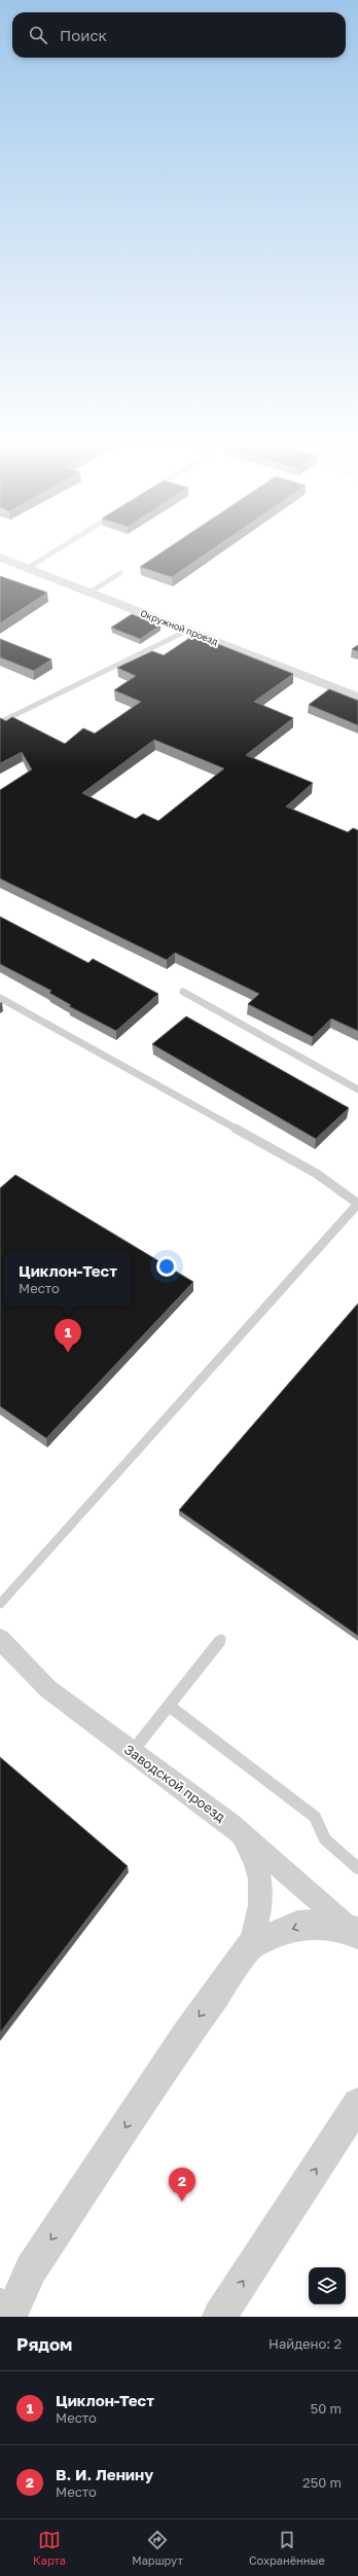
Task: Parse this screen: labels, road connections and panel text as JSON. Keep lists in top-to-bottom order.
{
  "streets": {
    "street": ["Окружной проезд", "Заводской проезд"]
  },
  "page": {
    "search": "Поиск",
    "popup": ["Циклон-Тест", "Место"],
    "pins": ["1", "2"],
    "heading": ["Рядом", "Найдено: 2"],
    "list": [
      {
        "mark": "1",
        "name": "Циклон-Тест",
        "note": "Место",
        "value": "50 m"
      },
      {
        "mark": "2",
        "name": "В. И. Ленину",
        "note": "Место",
        "value": "250 m"
      }
    ],
    "nav": ["Карта", "Маршрут", "Сохранённые"]
  }
}
